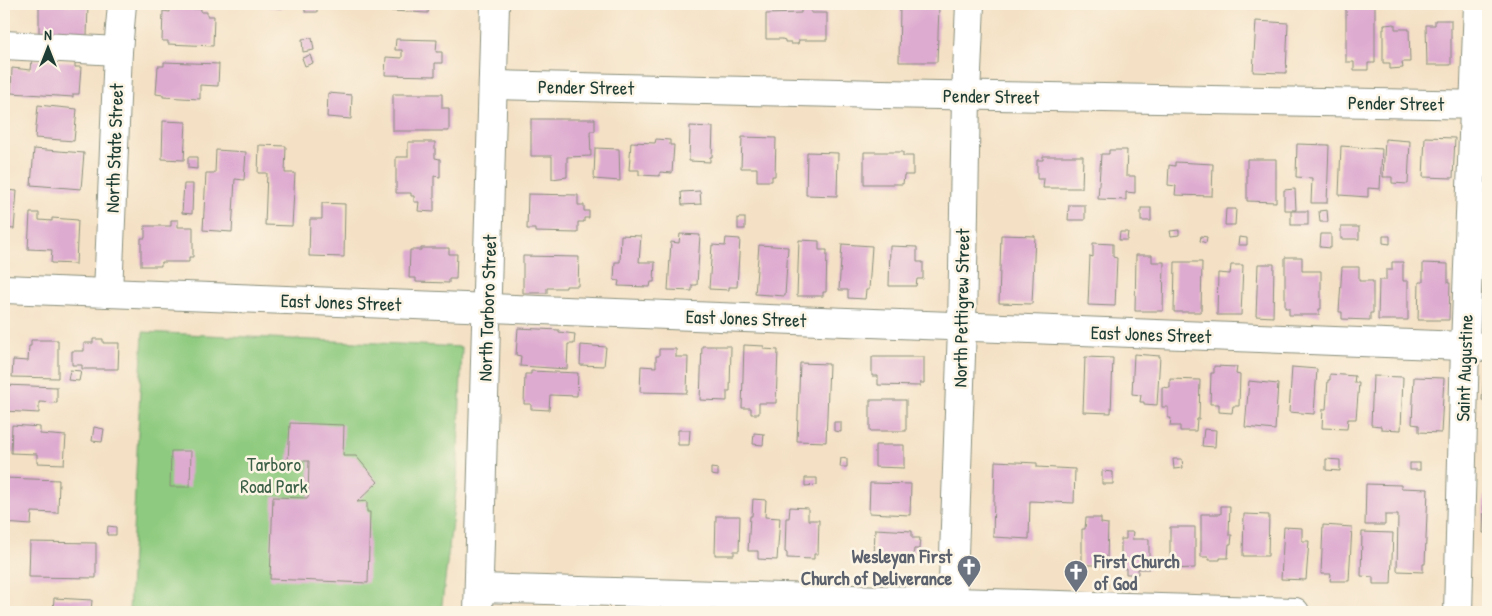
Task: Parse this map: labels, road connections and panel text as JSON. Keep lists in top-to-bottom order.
{
  "streets": {
    "street": [
      "Pender Street",
      "North State Street",
      "East Jones Street",
      "North Tarboro Street",
      "North Pettigrew Street",
      "Saint Augustine"
    ]
  },
  "crossings": [
    ["Pender Street", "North Tarboro Street"],
    ["Pender Street", "North Pettigrew Street"],
    ["Pender Street", "Saint Augustine"],
    ["North State Street", "East Jones Street"],
    ["East Jones Street", "North Tarboro Street"],
    ["East Jones Street", "North Pettigrew Street"],
    ["East Jones Street", "Saint Augustine"]
  ],
  "parks": ["Tarboro Road Park"],
  "places": {
    "church": ["Wesleyan First Church of Deliverance", "First Church of God"]
  },
  "north": "top"
}
